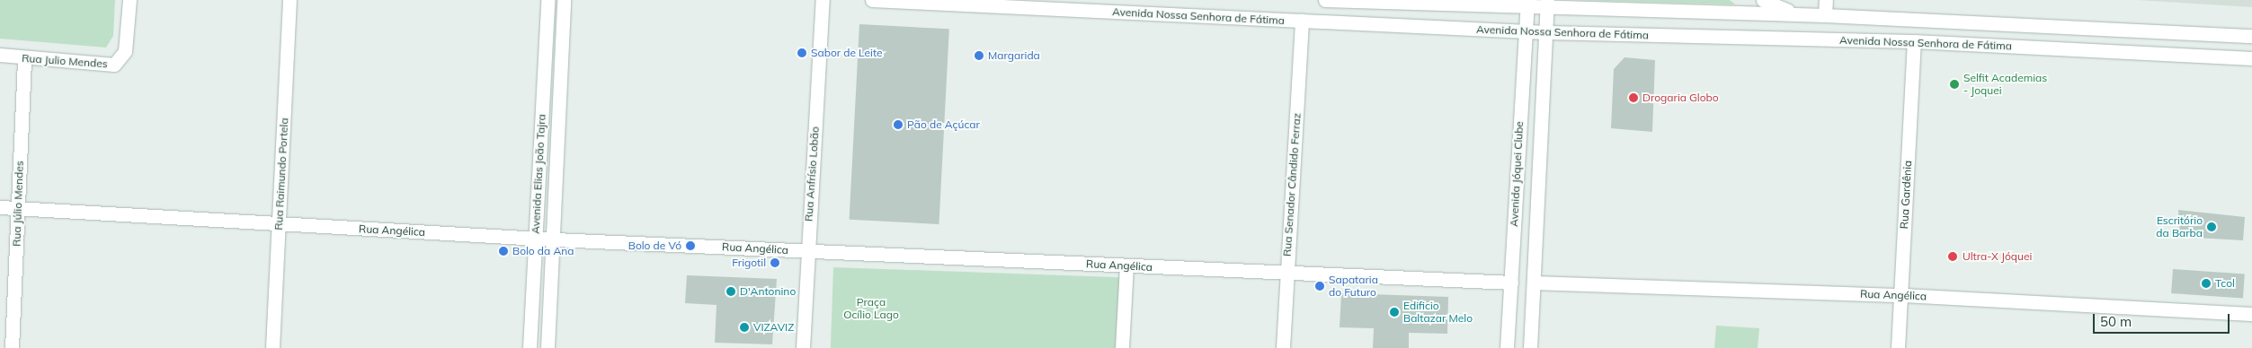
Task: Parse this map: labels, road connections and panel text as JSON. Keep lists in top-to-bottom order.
{
  "streets": {
    "street": [
      "Avenida Nossa Senhora de Fátima",
      "Rua Julio Mendes",
      "Rua Raimundo Portela",
      "Avenida Elias João Tajra",
      "Rua Anfrísio Lobão",
      "Avenida Jóquei Clube",
      "Rua Senador Cândido Ferraz",
      "Rua Gardênia",
      "Rua Júlio Mendes",
      "Rua Angélica"
    ]
  },
  "crossings": [
    ["Avenida Nossa Senhora de Fátima", "Avenida Jóquei Clube"],
    ["Avenida Nossa Senhora de Fátima", "Rua Senador Cândido Ferraz"],
    ["Avenida Nossa Senhora de Fátima", "Rua Gardênia"],
    ["Rua Julio Mendes", "Rua Júlio Mendes"],
    ["Rua Raimundo Portela", "Rua Angélica"],
    ["Avenida Elias João Tajra", "Rua Angélica"],
    ["Rua Anfrísio Lobão", "Rua Angélica"],
    ["Avenida Jóquei Clube", "Rua Angélica"],
    ["Rua Senador Cândido Ferraz", "Rua Angélica"],
    ["Rua Gardênia", "Rua Angélica"],
    ["Rua Júlio Mendes", "Rua Angélica"]
  ],
  "parks": ["Praça Ocílio Lago"],
  "places": [
    "Sabor de Leite",
    "Margarida",
    "Selfit Academias - Joquei",
    "Drogaria Globo",
    "Pão de Açúcar",
    "Escritório da Barba",
    "Bolo de Vó",
    "Bolo da Ana",
    "Ultra-X Jóquei",
    "Frigotil",
    "Tcol",
    "Sapataria do Futuro",
    "D'Antonino",
    "Edificio Baltazar Melo",
    "VIZAVIZ"
  ],
  "scale_bar": "50 m"
}
